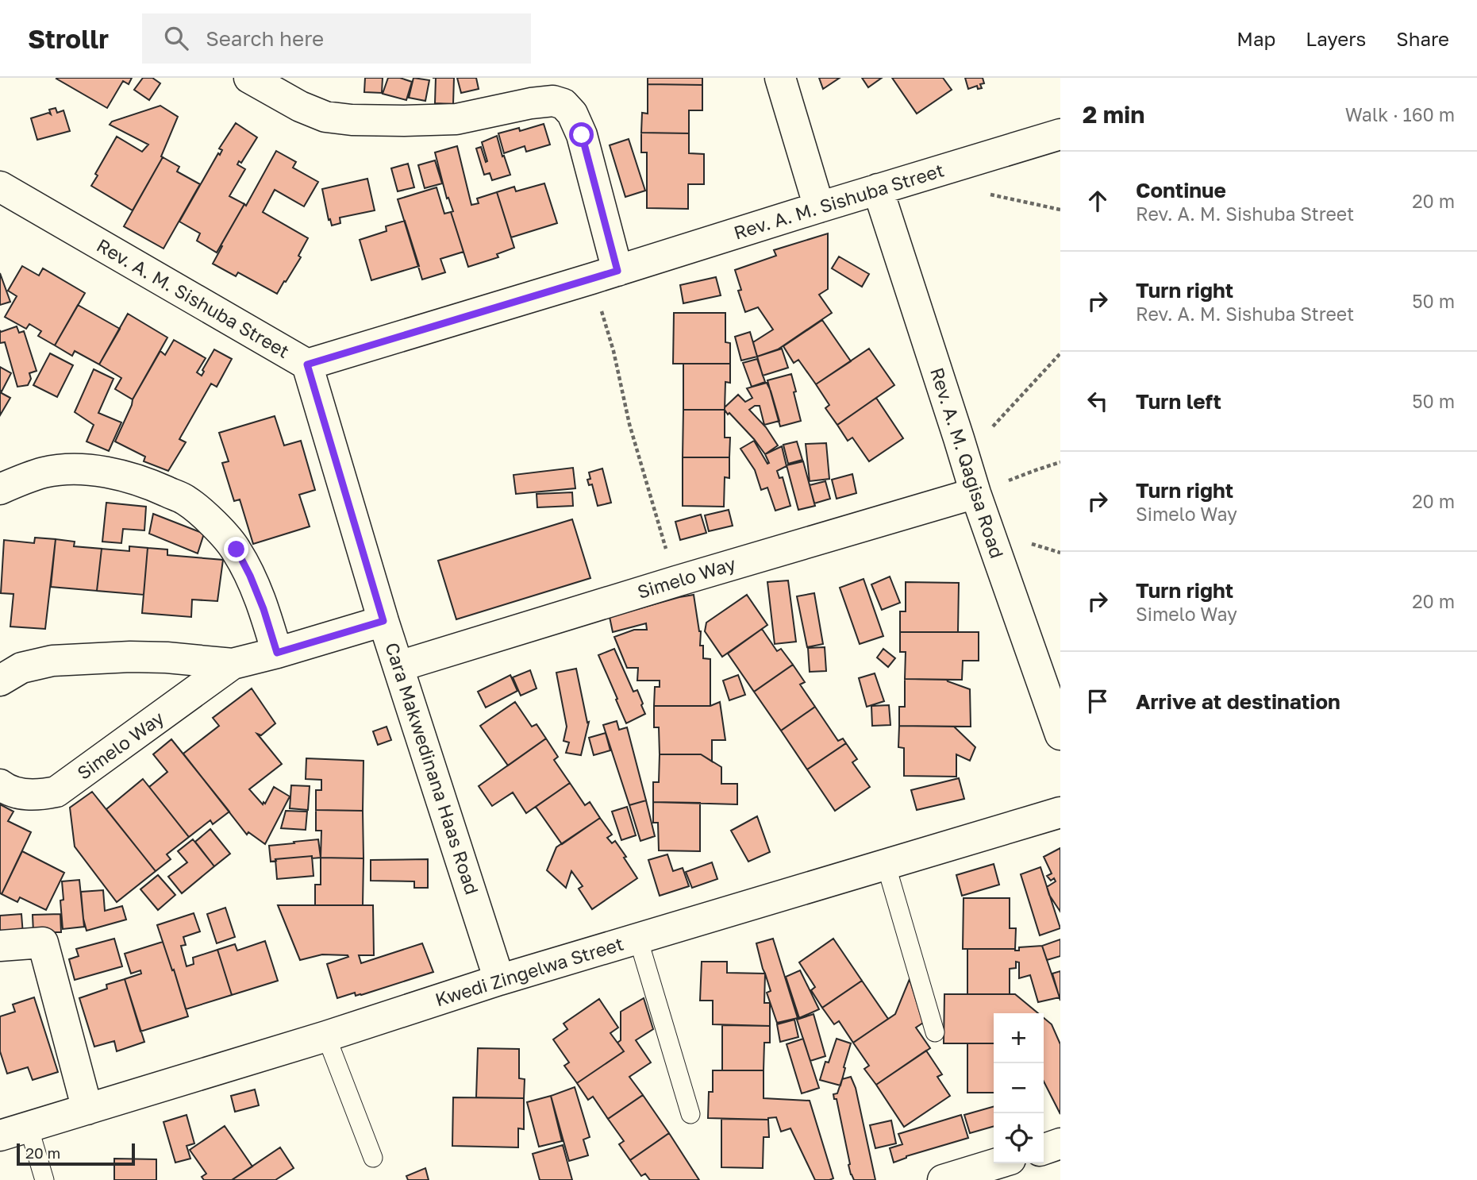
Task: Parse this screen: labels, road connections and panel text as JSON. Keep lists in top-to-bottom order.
{
  "streets": {
    "street": [
      "Rev. A. M. Sishuba Street",
      "Rev. A. M. Qagisa Road",
      "Simelo Way",
      "Cara Makwedinana Haas Road",
      "Kwedi Zingelwa Street"
    ]
  },
  "crossings": [
    ["Rev. A. M. Sishuba Street", "Rev. A. M. Qagisa Road"],
    ["Rev. A. M. Sishuba Street", "Cara Makwedinana Haas Road"],
    ["Rev. A. M. Qagisa Road", "Simelo Way"],
    ["Simelo Way", "Cara Makwedinana Haas Road"],
    ["Cara Makwedinana Haas Road", "Kwedi Zingelwa Street"]
  ],
  "scale_bar": "20 m",
  "page": {
    "header": "Strollr",
    "search": "Search here",
    "nav": ["Map", "Layers", "Share"],
    "heading": ["2 min", "Walk · 160 m"],
    "list": [
      ["Continue", "Rev. A. M. Sishuba Street", "20 m"],
      ["Turn right", "Rev. A. M. Sishuba Street", "50 m"],
      ["Turn left", "50 m"],
      ["Turn right", "Simelo Way", "20 m"],
      ["Turn right", "Simelo Way", "20 m"],
      "Arrive at destination"
    ],
    "map_buttons": ["+", "−"],
    "scale": "20 m"
  }
}
